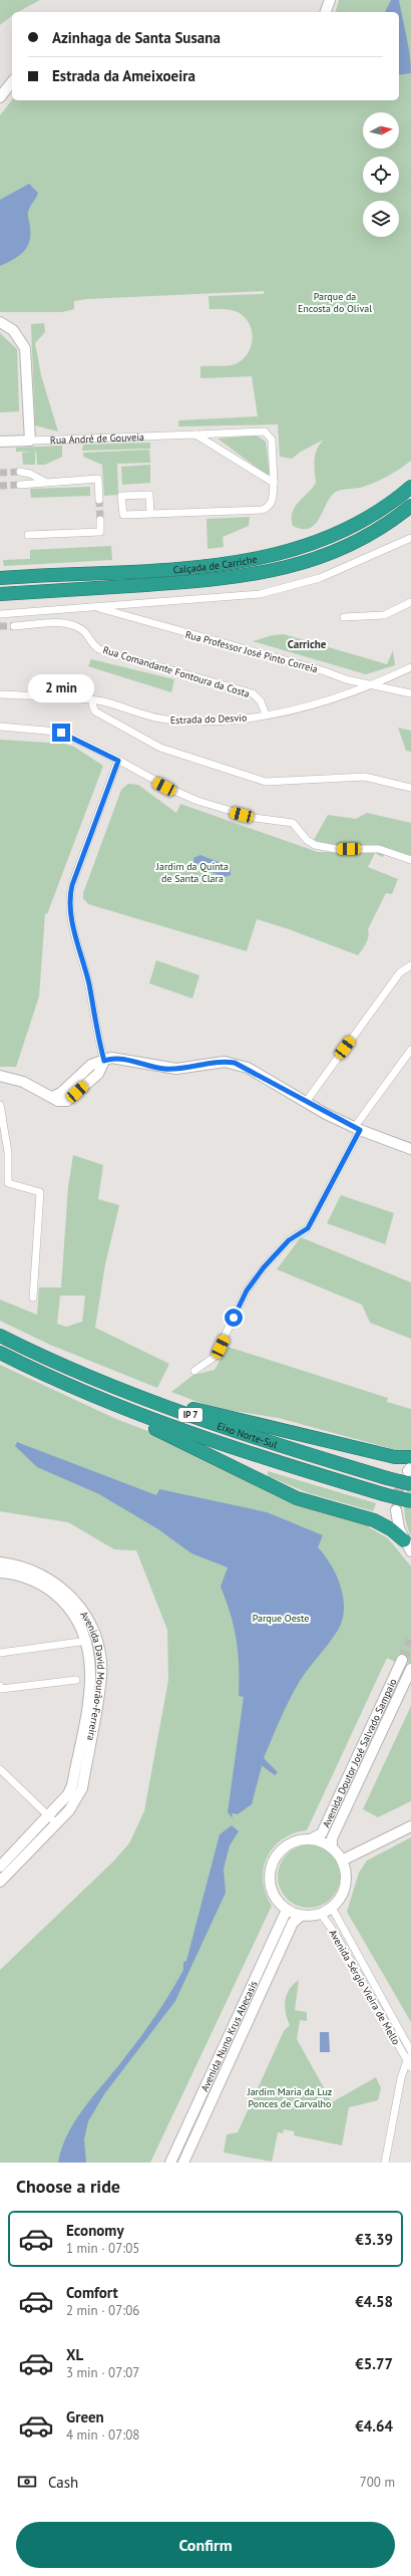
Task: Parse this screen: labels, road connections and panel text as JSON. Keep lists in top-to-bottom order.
{
  "streets": {
    "highway": ["Calçada de Carriche", "IP 7", "Eixo Norte-Sul"],
    "street": [
      "Rua André de Gouveia",
      "Rua Professor José Pinto Correia",
      "Rua Comandante Fontoura da Costa",
      "Estrada do Desvio",
      "Avenida David Mourão-Ferreira",
      "Avenida Doutor José Salvado Sampaio",
      "Avenida Sérgio Vieira de Mello",
      "Avenida Nuno Krus Abecasis"
    ]
  },
  "crossings": [
    ["Rua Professor José Pinto Correia", "Estrada do Desvio"],
    ["Rua Comandante Fontoura da Costa", "Estrada do Desvio"],
    ["Avenida Doutor José Salvado Sampaio", "Avenida Sérgio Vieira de Mello"],
    ["Avenida Doutor José Salvado Sampaio", "Avenida Nuno Krus Abecasis"],
    ["Avenida Sérgio Vieira de Mello", "Avenida Nuno Krus Abecasis"]
  ],
  "districts": ["Carriche"],
  "parks": [
    "Parque da Encosta do Olival",
    "Jardim da Quinta de Santa Clara",
    "Parque Oeste",
    "Jardim Maria da Luz Ponces de Carvalho"
  ],
  "north": "right",
  "page": {
    "banner": ["Azinhaga de Santa Susana", "Estrada da Ameixoeira"],
    "bubble": "2 min",
    "heading": "Choose a ride",
    "list": [
      {
        "name": "Economy",
        "note": "1 min · 07:05",
        "value": "€3.39"
      },
      {
        "name": "Comfort",
        "note": "2 min · 07:06",
        "value": "€4.58"
      },
      {
        "name": "XL",
        "note": "3 min · 07:07",
        "value": "€5.77"
      },
      {
        "name": "Green",
        "note": "4 min · 07:08",
        "value": "€4.64"
      }
    ],
    "pay": ["Cash", "700 m"],
    "buttons": "Confirm"
  }
}
